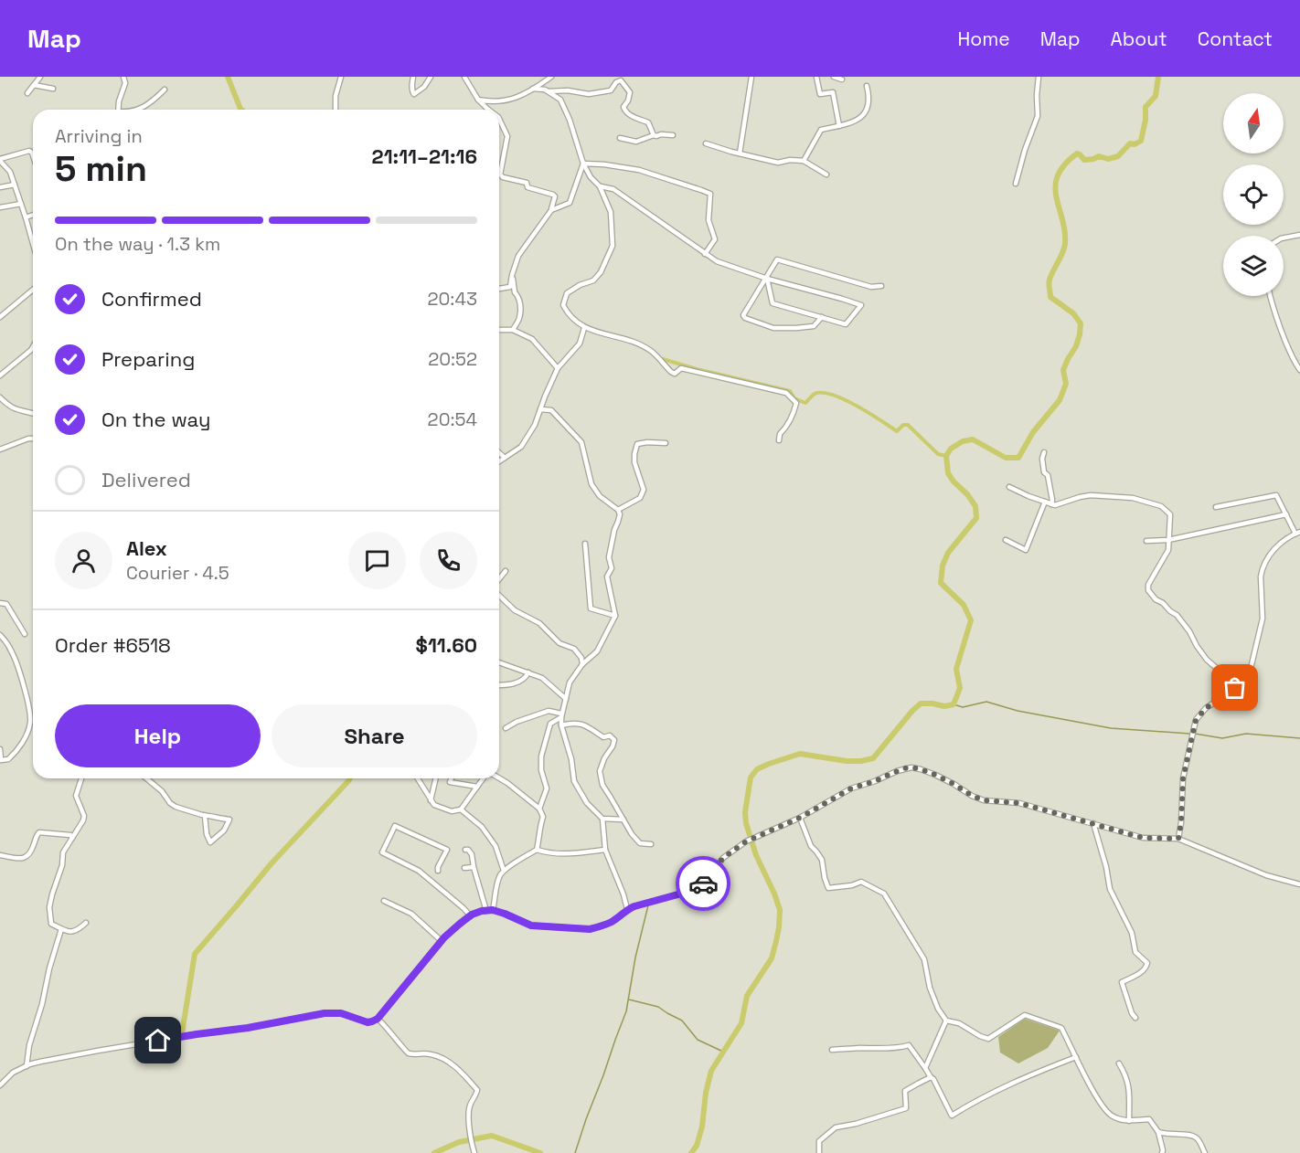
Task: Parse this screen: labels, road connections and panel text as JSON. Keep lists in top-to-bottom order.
{
  "north": "top",
  "page": {
    "header": "Map",
    "nav": [
      "Home",
      "Map",
      "About",
      "Contact"
    ],
    "heading": ["5 min", "Arriving in", "21:11–21:16"],
    "panel": [
      "Alex",
      "Courier · 4.5",
      "Order #6518",
      "$11.60"
    ],
    "bar": "On the way · 1.3 km",
    "list": [
      ["Confirmed", "20:43"],
      ["Preparing", "20:52"],
      ["On the way", "20:54"],
      "Delivered"
    ],
    "buttons": ["Help", "Share"]
  }
}
